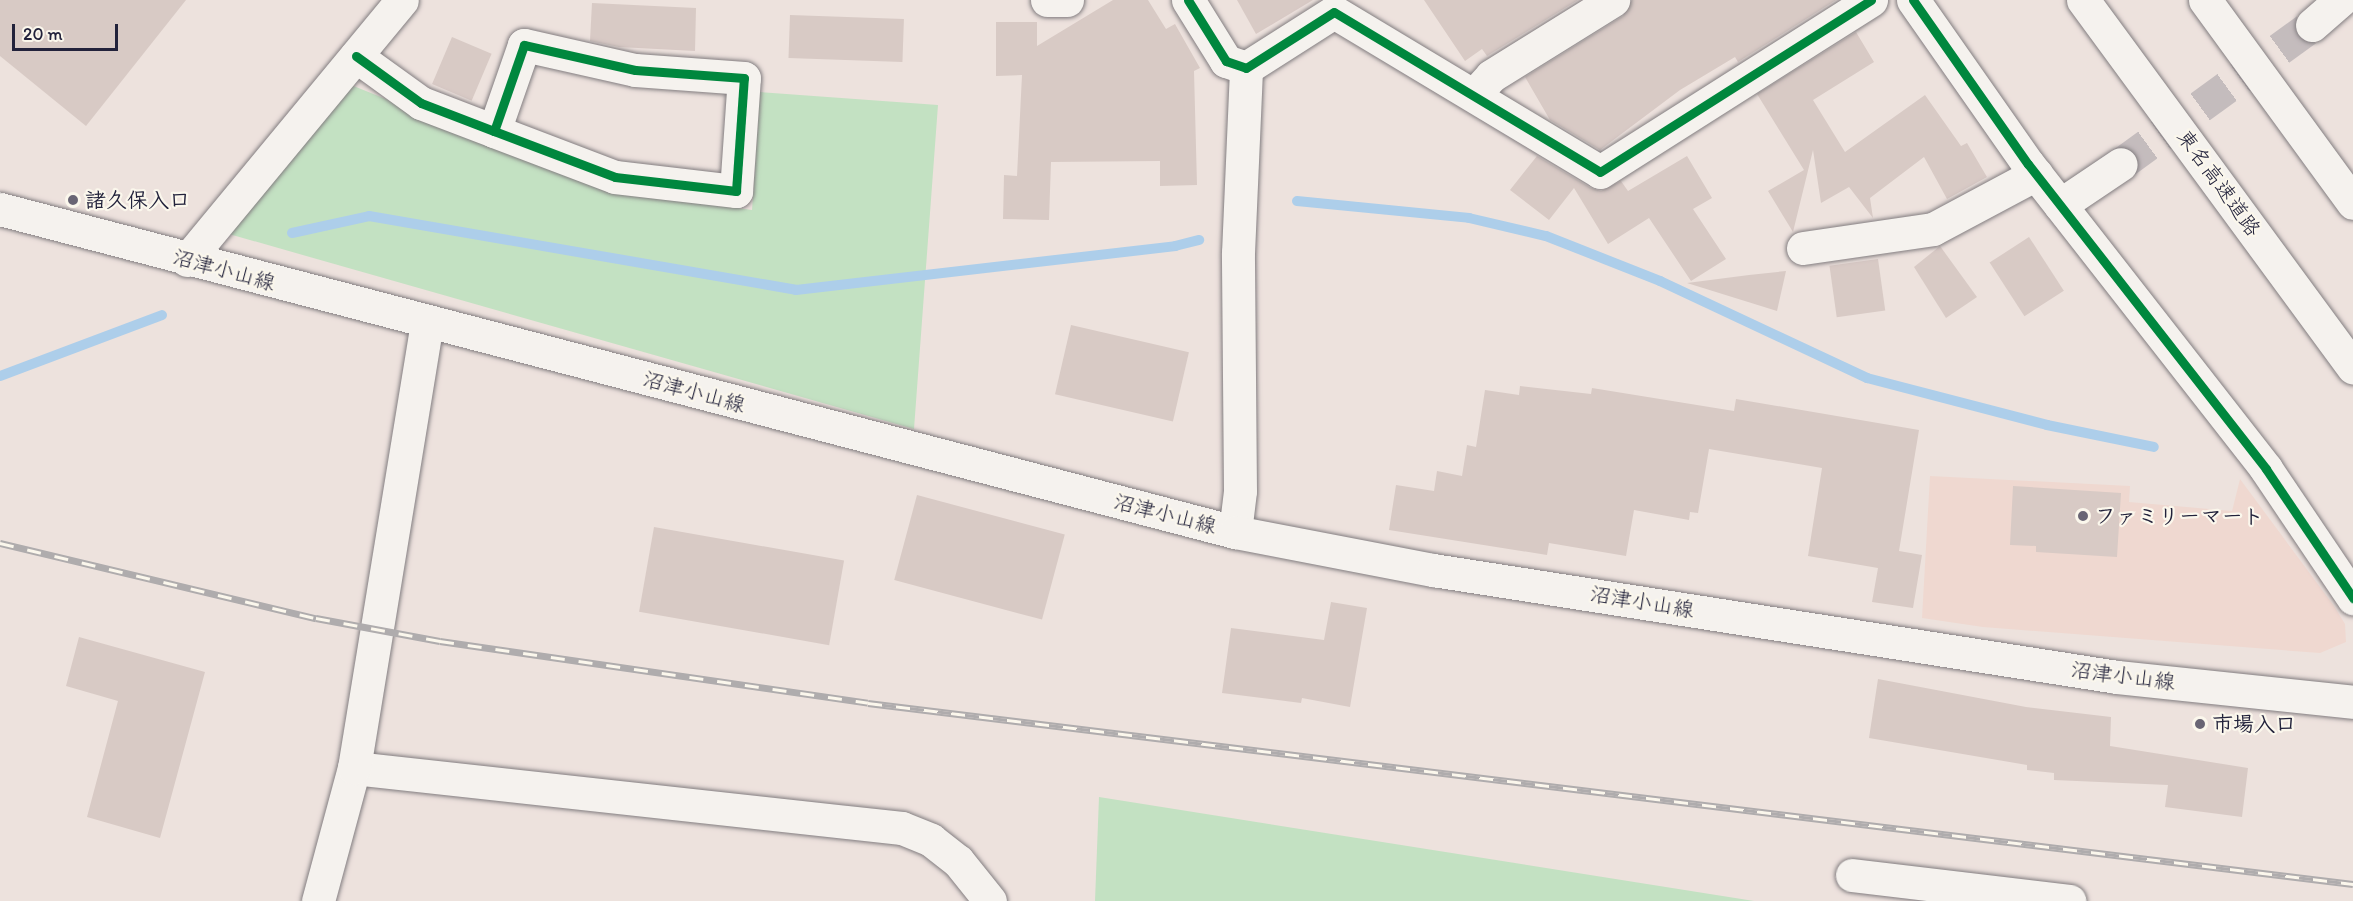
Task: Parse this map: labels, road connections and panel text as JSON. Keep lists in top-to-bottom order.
{
  "streets": {
    "main road": ["東名高速道路", "沼津小山線"]
  },
  "places": ["諸久保入口", "ファミリーマート", "市場入口"],
  "scale_bar": "20 m"
}
